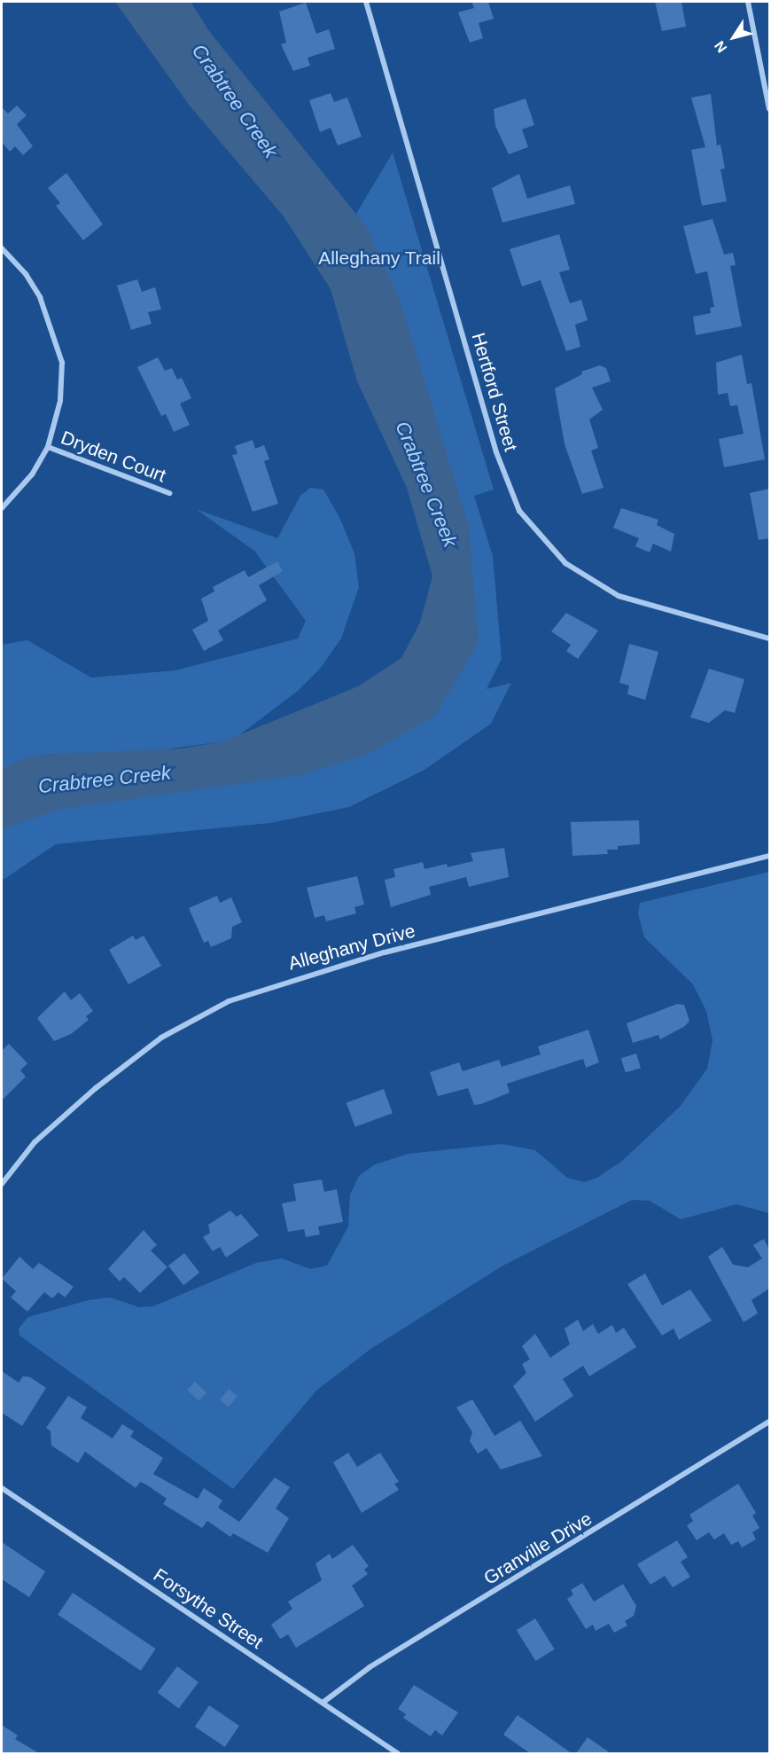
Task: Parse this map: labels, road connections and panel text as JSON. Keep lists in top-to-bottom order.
{
  "streets": {
    "street": [
      "Hertford Street",
      "Dryden Court",
      "Alleghany Drive",
      "Granville Drive",
      "Forsythe Street"
    ]
  },
  "crossings": [
    ["Granville Drive", "Forsythe Street"]
  ],
  "water": ["Crabtree Creek"],
  "parks": ["Alleghany Trail"],
  "north": "bottom left"
}
